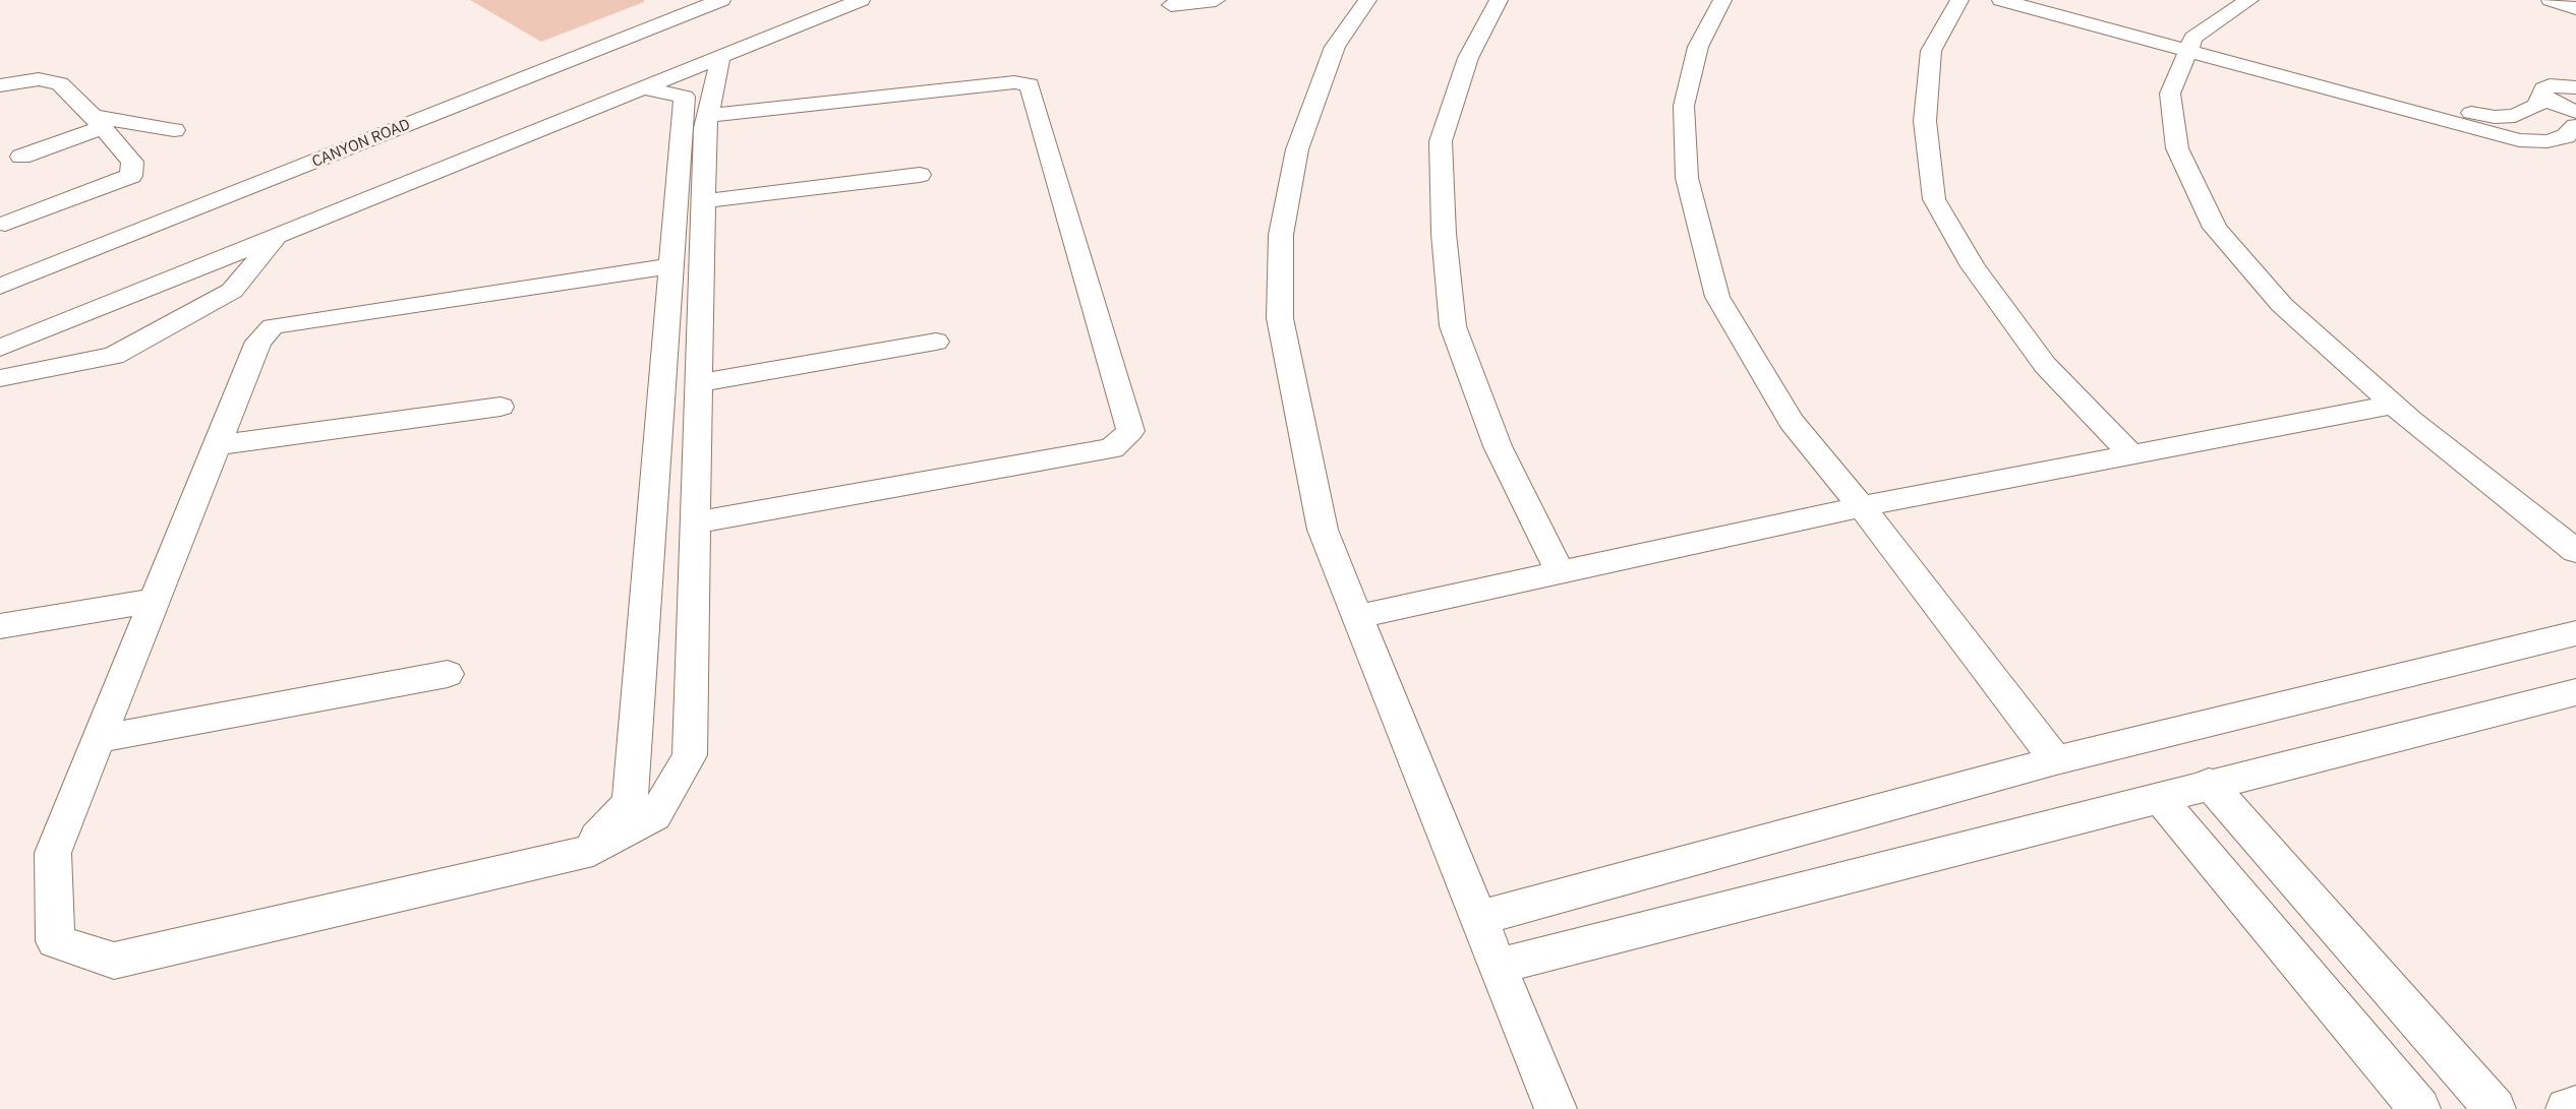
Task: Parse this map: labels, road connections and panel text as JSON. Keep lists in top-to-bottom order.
{
  "streets": {
    "street": ["CANYON ROAD"]
  }
}
